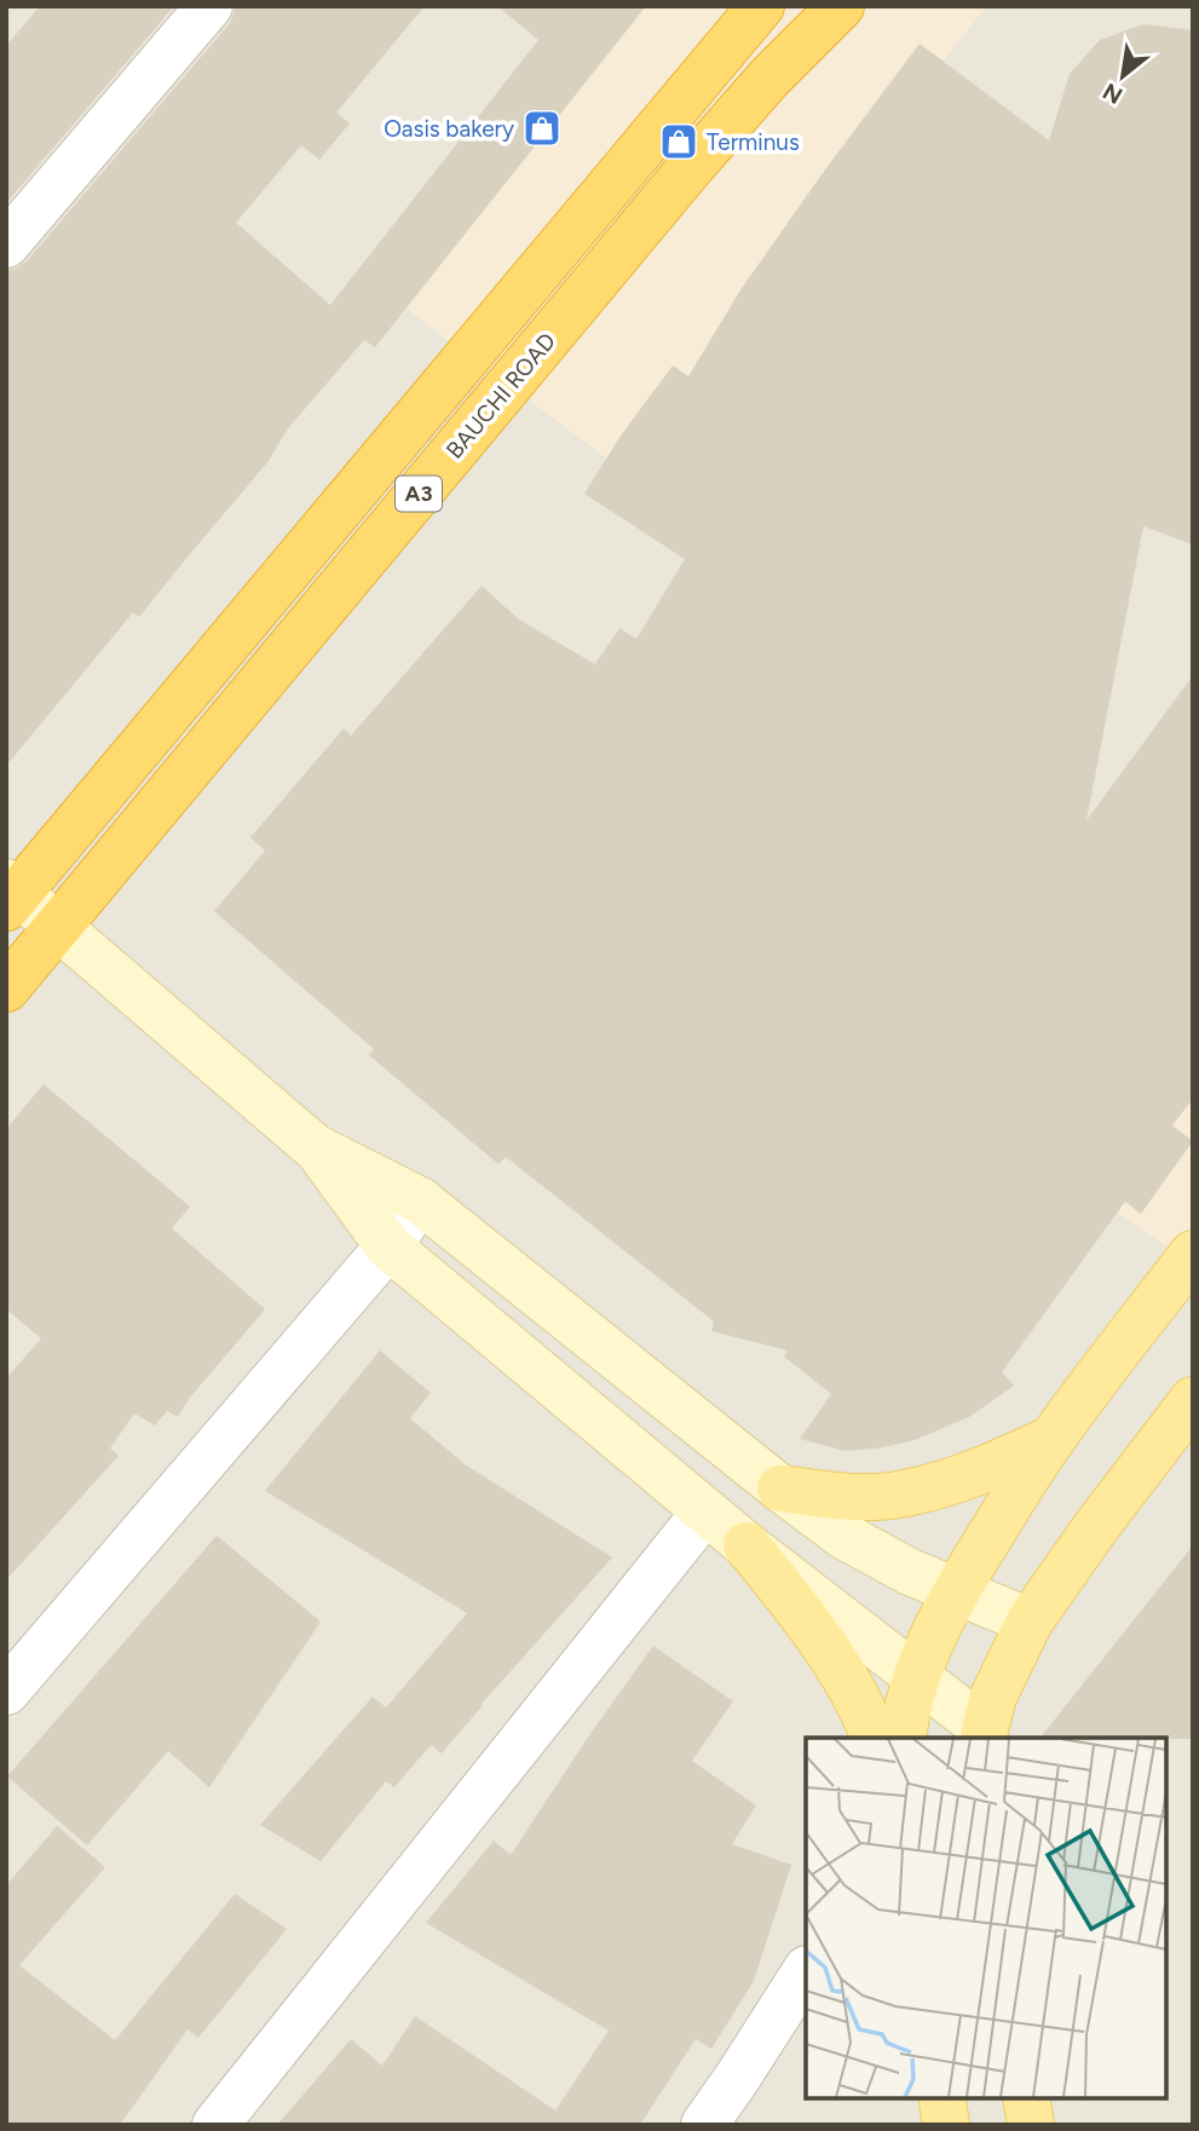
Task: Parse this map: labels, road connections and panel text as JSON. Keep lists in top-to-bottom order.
{
  "streets": {
    "highway": ["BAUCHI ROAD", "A3"]
  },
  "places": {
    "shop": ["Oasis bakery", "Terminus"]
  },
  "north": "bottom left"
}
